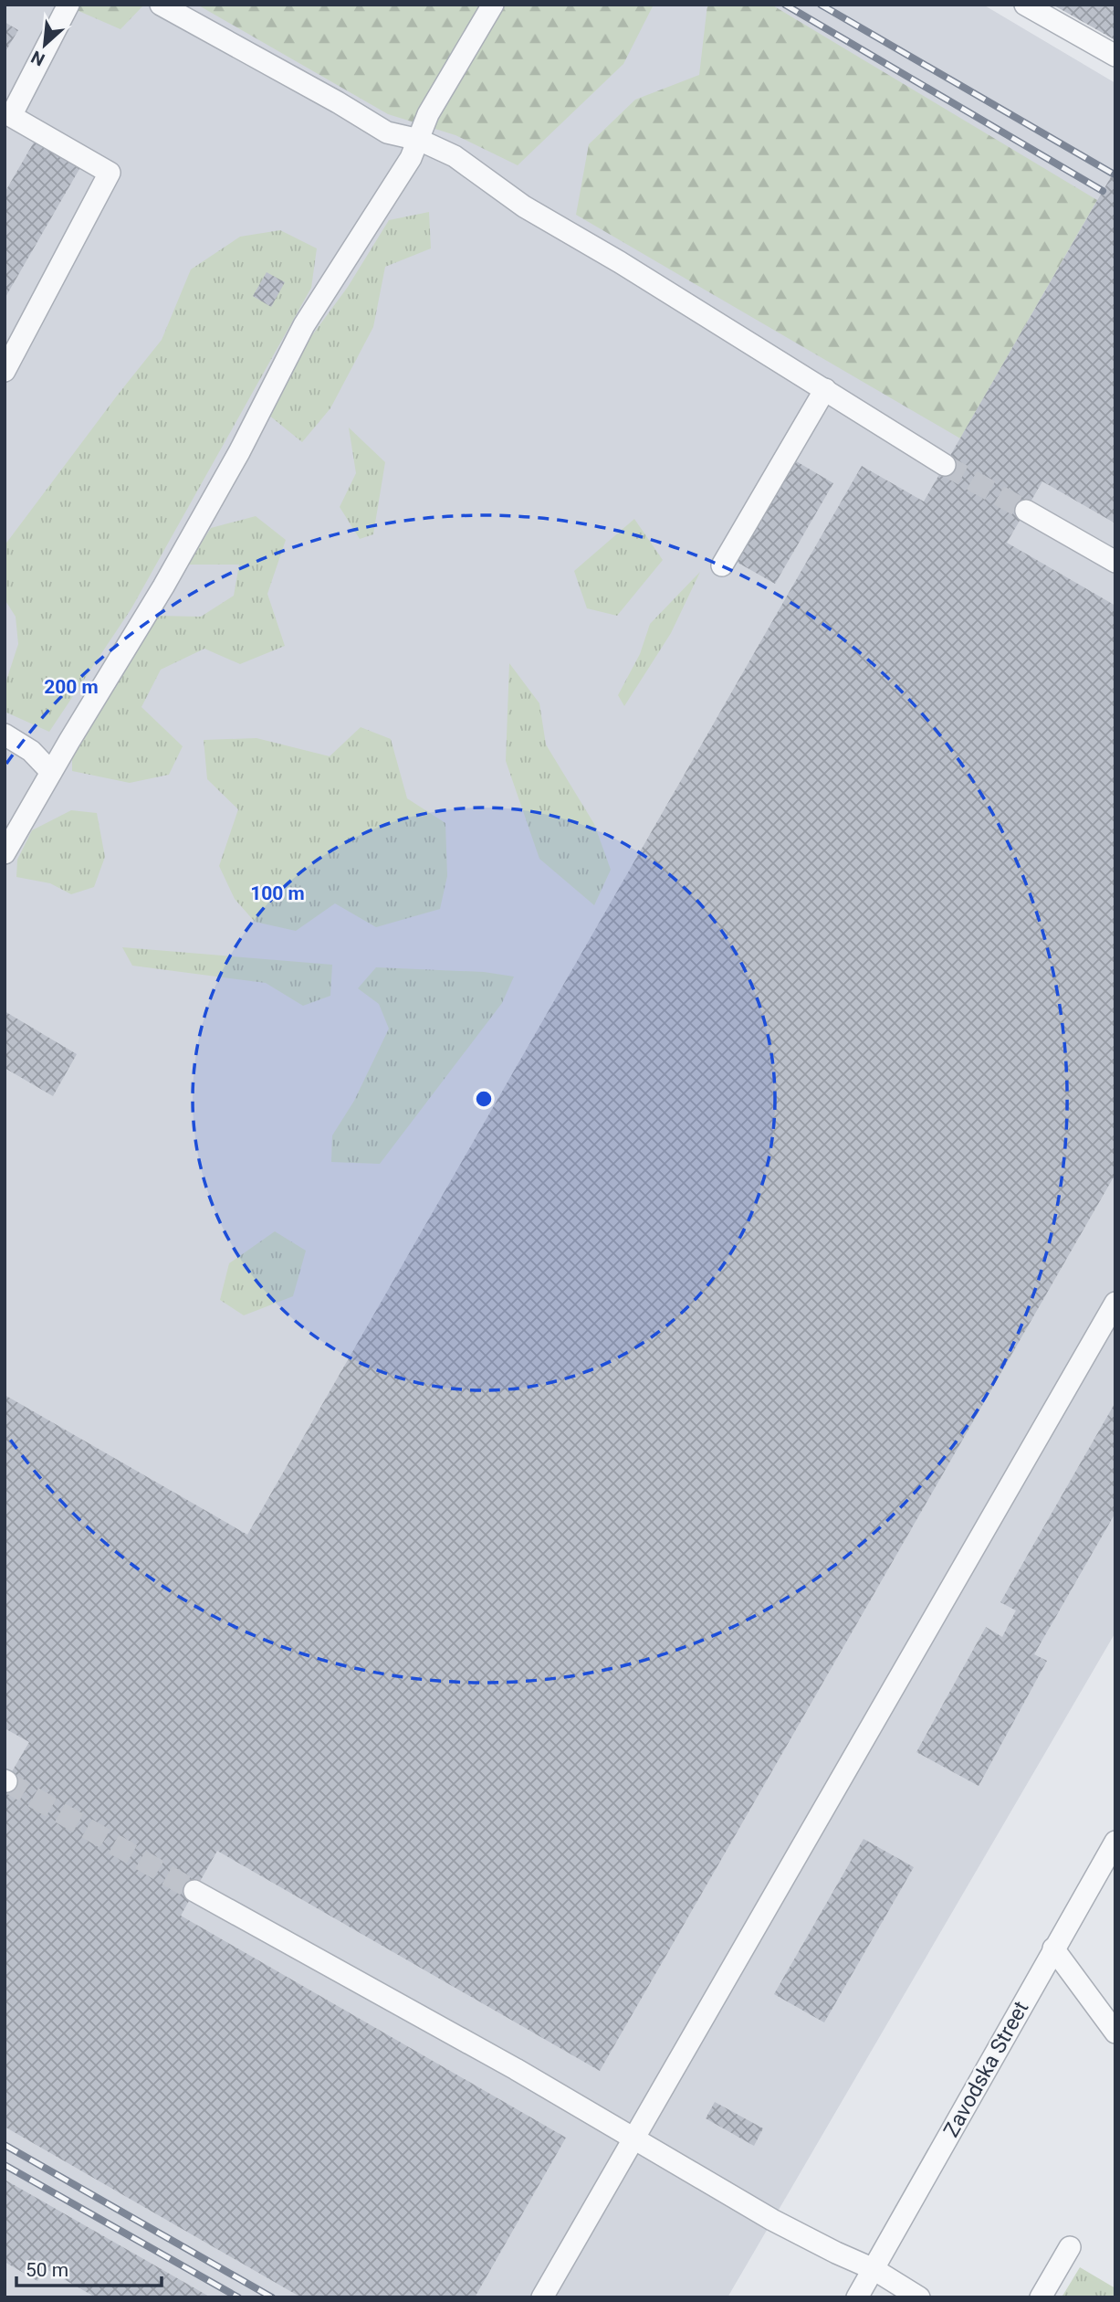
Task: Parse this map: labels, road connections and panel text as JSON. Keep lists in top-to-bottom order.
{
  "streets": {
    "street": ["Zavodska Street"]
  },
  "scale_bar": "50 m",
  "north": "bottom left",
  "rings": ["200 m", "100 m"]
}
